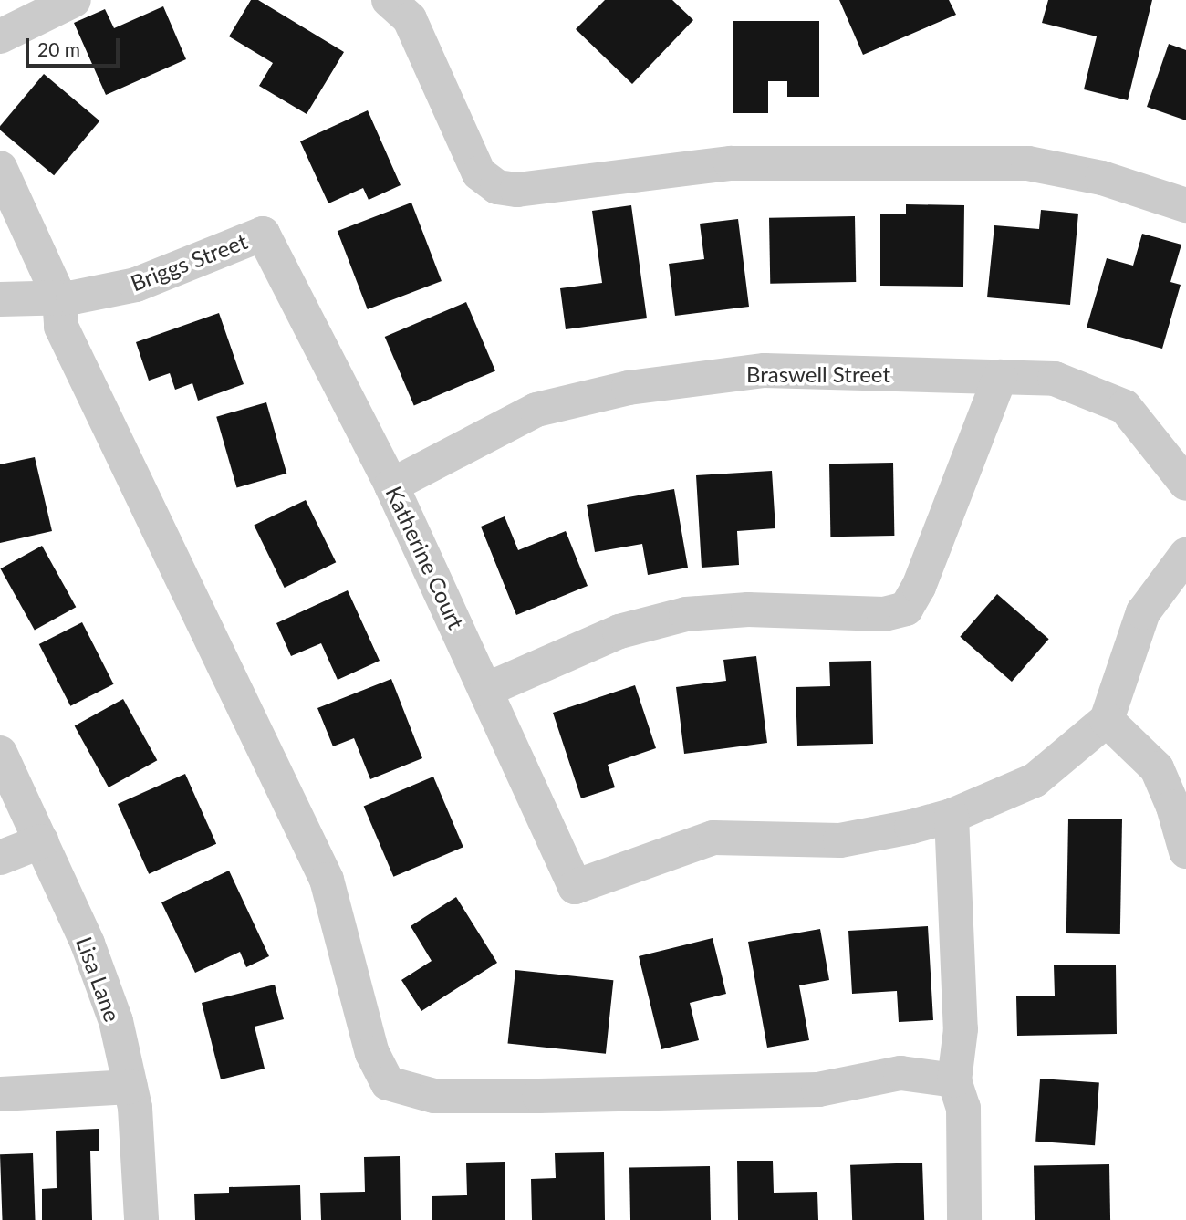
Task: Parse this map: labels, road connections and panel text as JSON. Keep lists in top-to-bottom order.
{
  "streets": {
    "street": [
      "Briggs Street",
      "Braswell Street",
      "Katherine Court",
      "Lisa Lane"
    ]
  },
  "crossings": [
    ["Briggs Street", "Katherine Court"],
    ["Braswell Street", "Katherine Court"]
  ],
  "scale_bar": "20 m"
}
